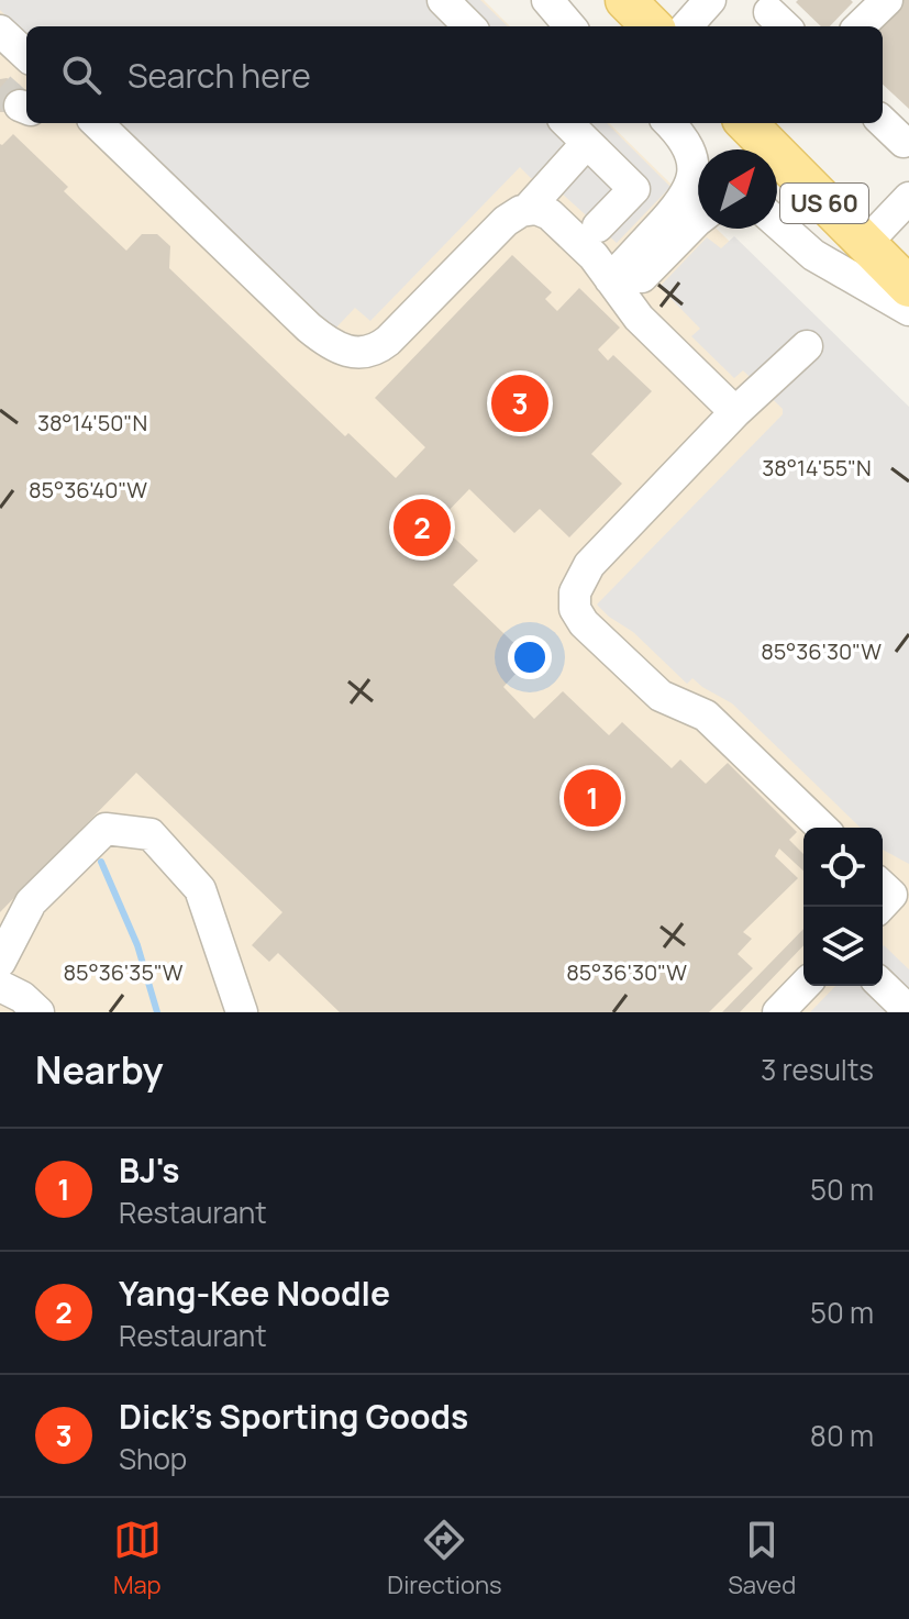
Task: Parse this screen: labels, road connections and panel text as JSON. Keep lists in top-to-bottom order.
{
  "streets": {
    "main road": ["US 60"]
  },
  "north": "top right",
  "page": {
    "search": "Search here",
    "pins": ["3", "2", "1"],
    "heading": ["Nearby", "3 results"],
    "list": [
      {
        "mark": "1",
        "name": "BJ's",
        "note": "Restaurant",
        "value": "50 m"
      },
      {
        "mark": "2",
        "name": "Yang-Kee Noodle",
        "note": "Restaurant",
        "value": "50 m"
      },
      {
        "mark": "3",
        "name": "Dick's Sporting Goods",
        "note": "Shop",
        "value": "80 m"
      }
    ],
    "nav": ["Map", "Directions", "Saved"]
  },
  "coordinates": [
    "38°14'50\"N",
    "38°14'55\"N",
    "85°36'40\"W",
    "85°36'30\"W",
    "85°36'35\"W"
  ]
}
